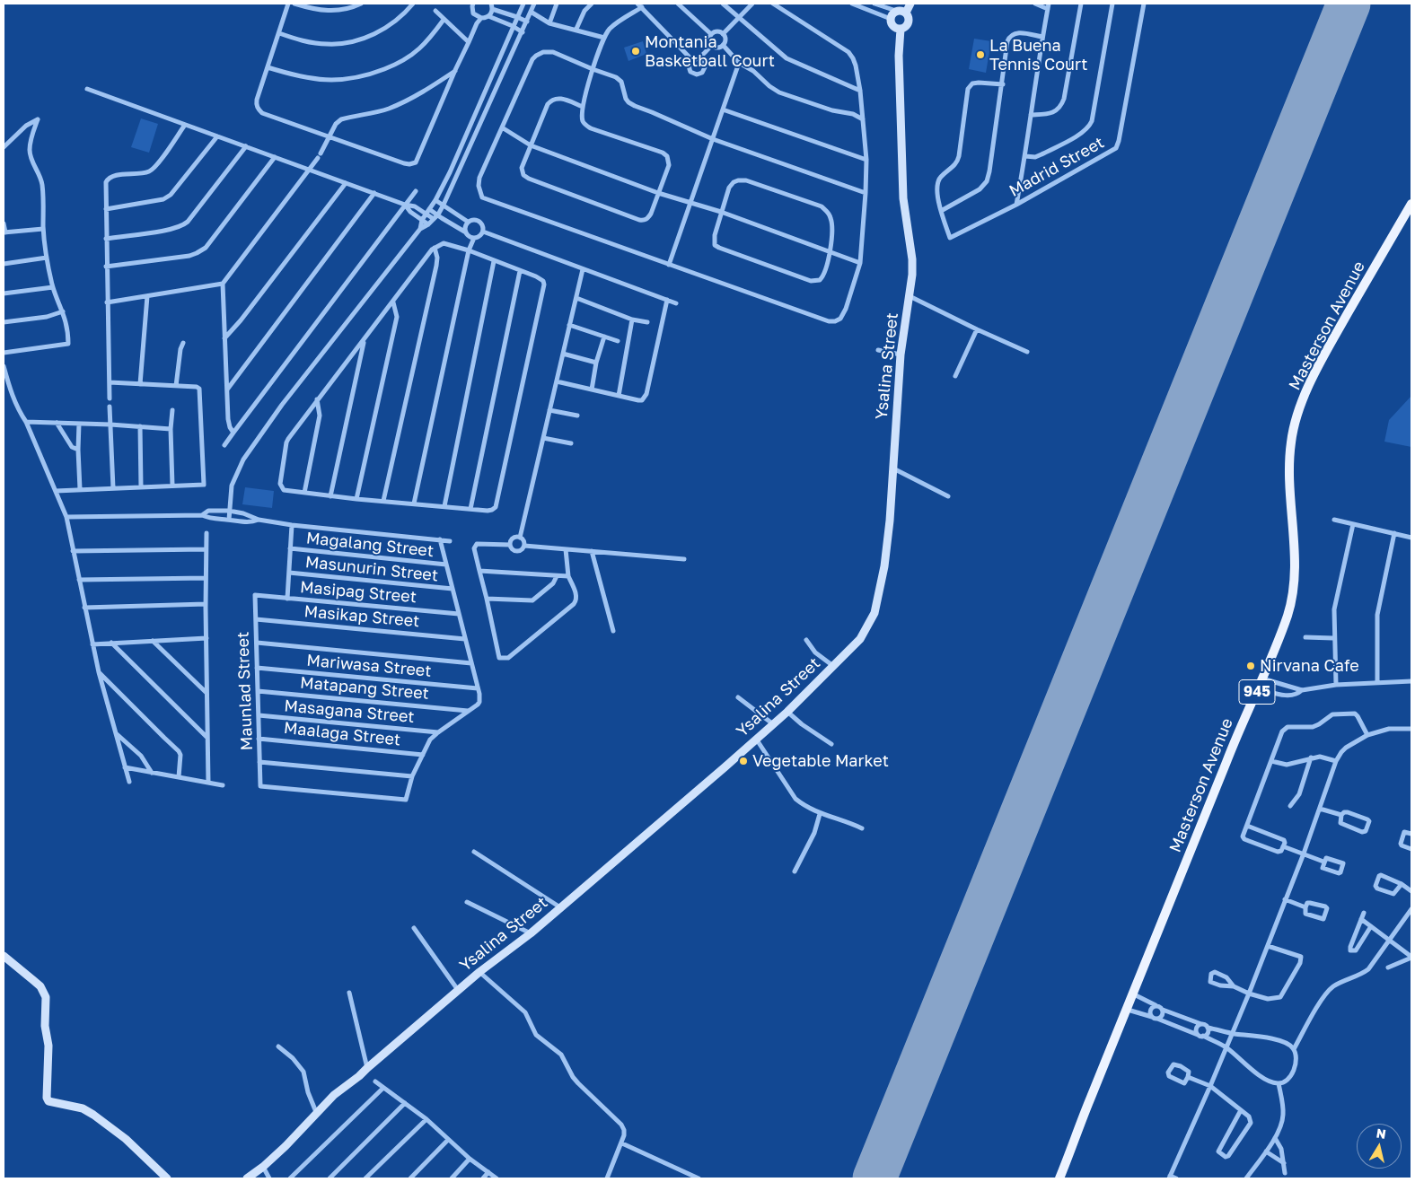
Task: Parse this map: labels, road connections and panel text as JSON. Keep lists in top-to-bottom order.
{
  "streets": {
    "main road": ["Masterson Avenue", "945"],
    "street": [
      "Madrid Street",
      "Ysalina Street",
      "Magalang Street",
      "Masunurin Street",
      "Masipag Street",
      "Masikap Street",
      "Mariwasa Street",
      "Matapang Street",
      "Maunlad Street",
      "Masagana Street",
      "Maalaga Street"
    ]
  },
  "crossings": [
    ["Masipag Street", "Maunlad Street"],
    ["Masikap Street", "Maunlad Street"],
    ["Mariwasa Street", "Maunlad Street"],
    ["Matapang Street", "Maunlad Street"],
    ["Maunlad Street", "Masagana Street"],
    ["Maunlad Street", "Maalaga Street"]
  ],
  "places": [
    "Montania Basketball Court",
    "La Buena Tennis Court",
    "Nirvana Cafe",
    "Vegetable Market"
  ],
  "north": "top"
}
